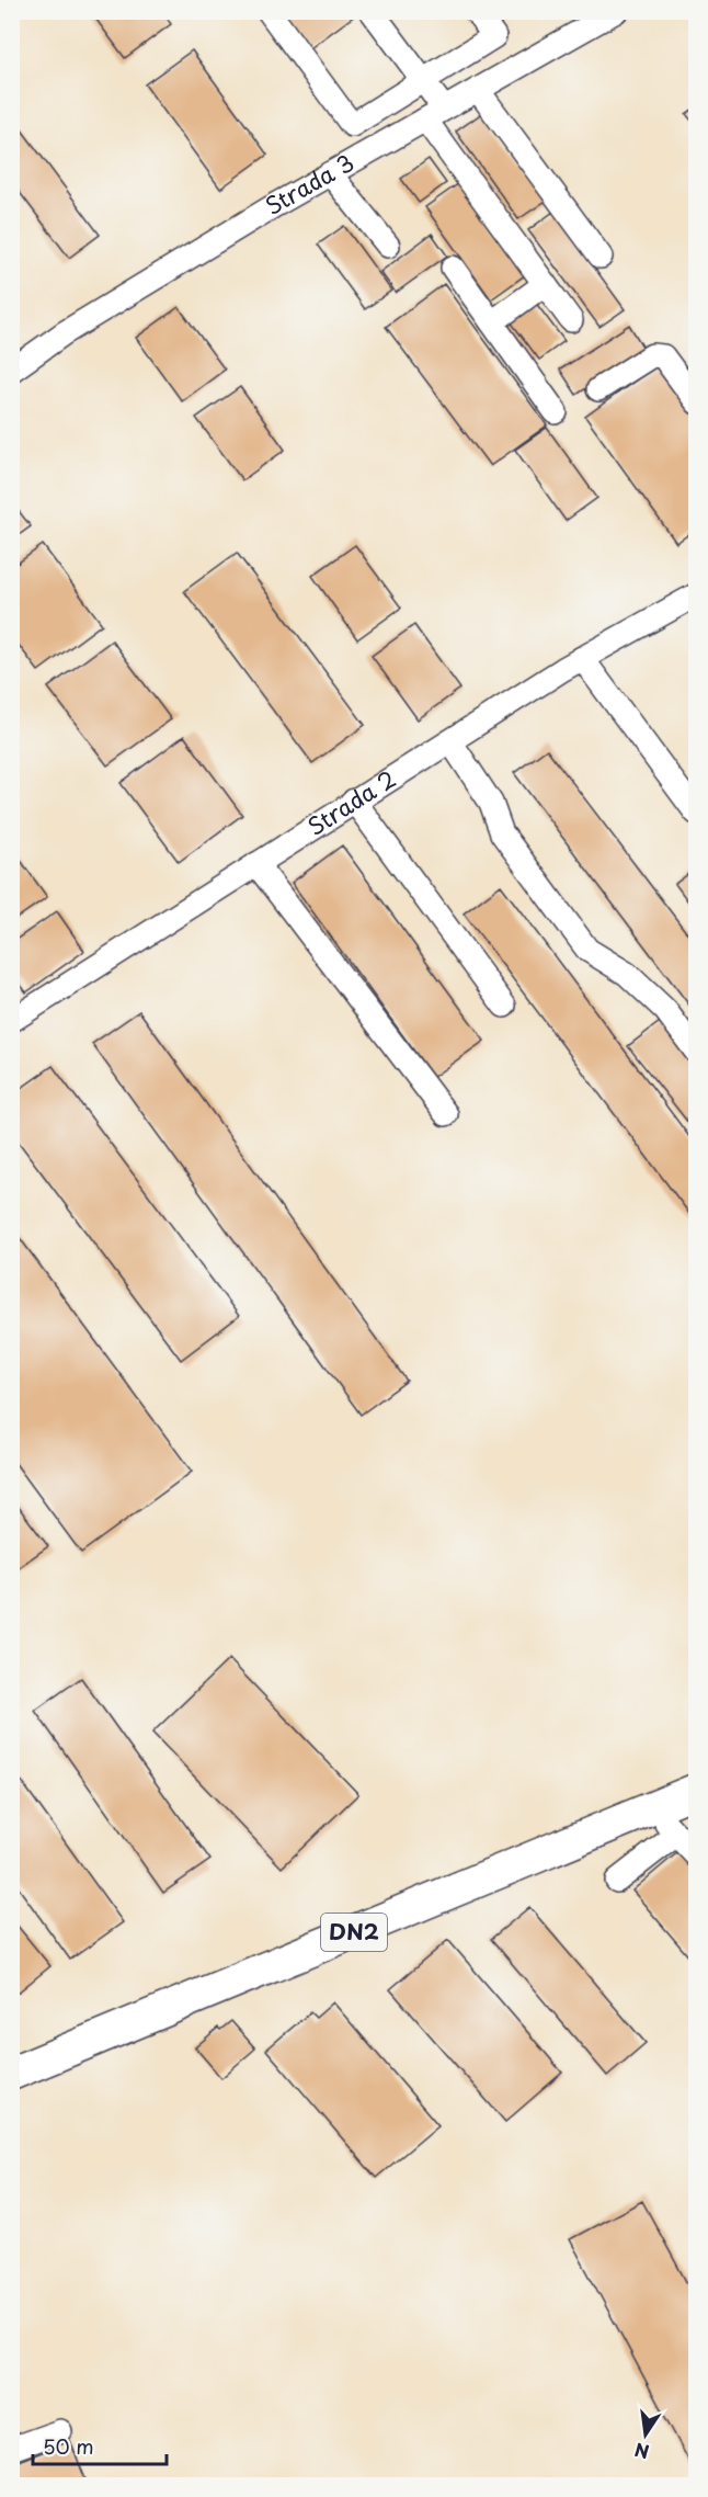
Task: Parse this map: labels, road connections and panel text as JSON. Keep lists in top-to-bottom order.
{
  "streets": {
    "highway": ["DN2"],
    "lane": ["Strada 3", "Strada 2"]
  },
  "scale_bar": "50 m",
  "north": "bottom"
}
